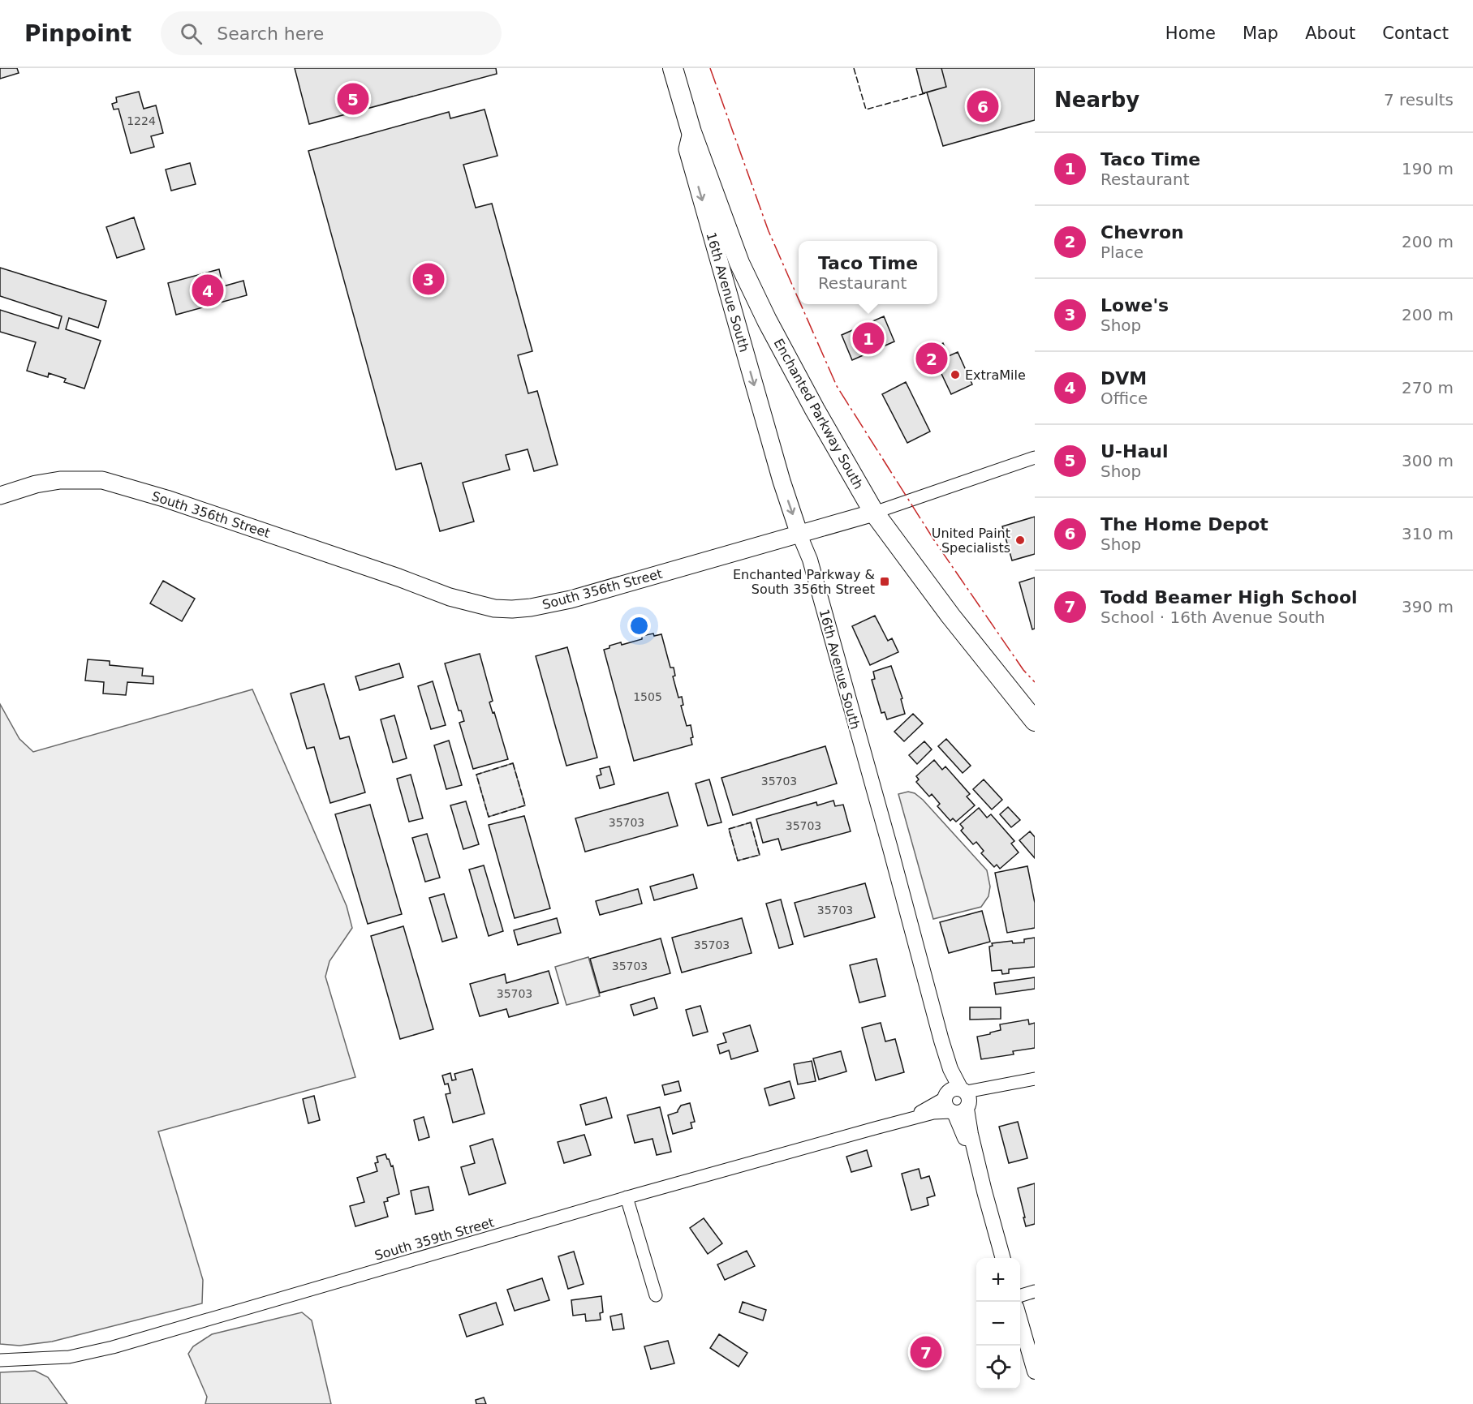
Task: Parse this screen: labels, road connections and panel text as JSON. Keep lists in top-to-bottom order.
{
  "streets": {
    "main road": ["16th Avenue South", "Enchanted Parkway South", "South 356th Street"],
    "street": ["South 359th Street"]
  },
  "crossings": [
    ["16th Avenue South", "Enchanted Parkway South"],
    ["16th Avenue South", "South 356th Street"],
    ["16th Avenue South", "South 359th Street"],
    ["Enchanted Parkway South", "South 356th Street"]
  ],
  "one_way": ["16th Avenue South"],
  "places": {
    "other": ["ExtraMile", "United Paint Specialists"],
    "transit": ["Enchanted Parkway & South 356th Street"]
  },
  "house_numbers": [
    "1224",
    "1505",
    "35703",
    "35703",
    "35703",
    "35703",
    "35703",
    "35703",
    "35703"
  ],
  "page": {
    "header": "Pinpoint",
    "search": "Search here",
    "nav": [
      "Home",
      "Map",
      "About",
      "Contact"
    ],
    "heading": ["Nearby", "7 results"],
    "pins": [
      "5",
      "6",
      "3",
      "4",
      "1",
      "2",
      "7"
    ],
    "list": [
      {
        "mark": "1",
        "name": "Taco Time",
        "note": "Restaurant",
        "value": "190 m"
      },
      {
        "mark": "2",
        "name": "Chevron",
        "note": "Place",
        "value": "200 m"
      },
      {
        "mark": "3",
        "name": "Lowe's",
        "note": "Shop",
        "value": "200 m"
      },
      {
        "mark": "4",
        "name": "DVM",
        "note": "Office",
        "value": "270 m"
      },
      {
        "mark": "5",
        "name": "U-Haul",
        "note": "Shop",
        "value": "300 m"
      },
      {
        "mark": "6",
        "name": "The Home Depot",
        "note": "Shop",
        "value": "310 m"
      },
      {
        "mark": "7",
        "name": "Todd Beamer High School",
        "note": "School · 16th Avenue South",
        "value": "390 m"
      }
    ],
    "popup": ["Taco Time", "Restaurant"],
    "map_buttons": ["+", "−"]
  }
}
